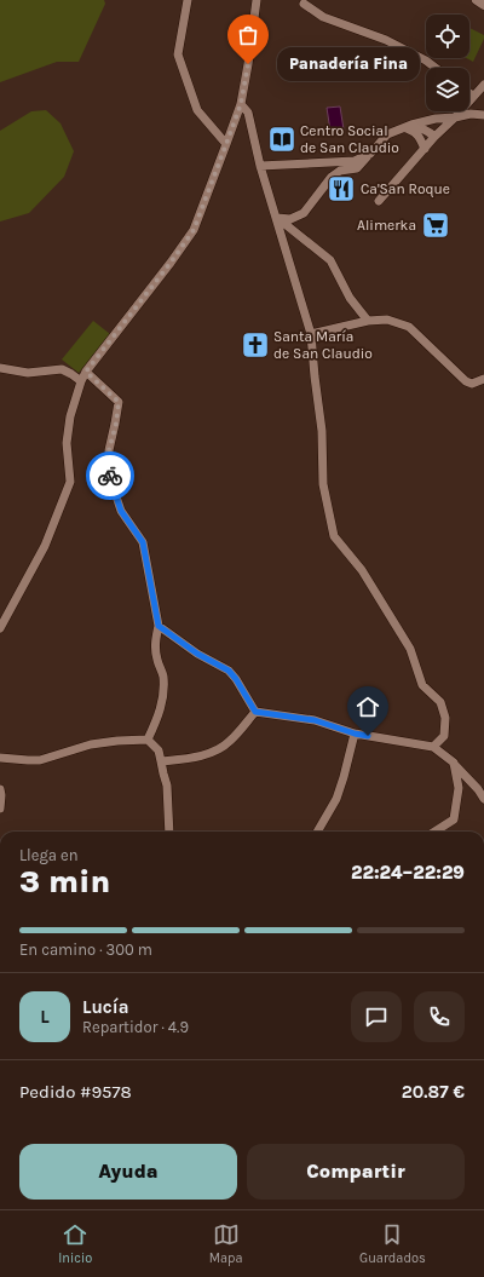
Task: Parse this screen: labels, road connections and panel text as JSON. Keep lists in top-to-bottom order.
{
  "places": {
    "other": ["Panadería Fina"],
    "library": ["Centro Social de San Claudio"],
    "restaurant": ["Ca'San Roque"],
    "supermarket": ["Alimerka"],
    "church": ["Santa María de San Claudio"]
  },
  "page": {
    "bubble": "Panadería Fina",
    "heading": ["3 min", "Llega en", "22:24–22:29"],
    "panel": [
      "Lucía",
      "Repartidor · 4.9",
      "Pedido #9578",
      "20.87 €"
    ],
    "bar": "En camino · 300 m",
    "round": "L",
    "buttons": ["Ayuda", "Compartir"],
    "tabs": ["Inicio", "Mapa", "Guardados"]
  }
}
